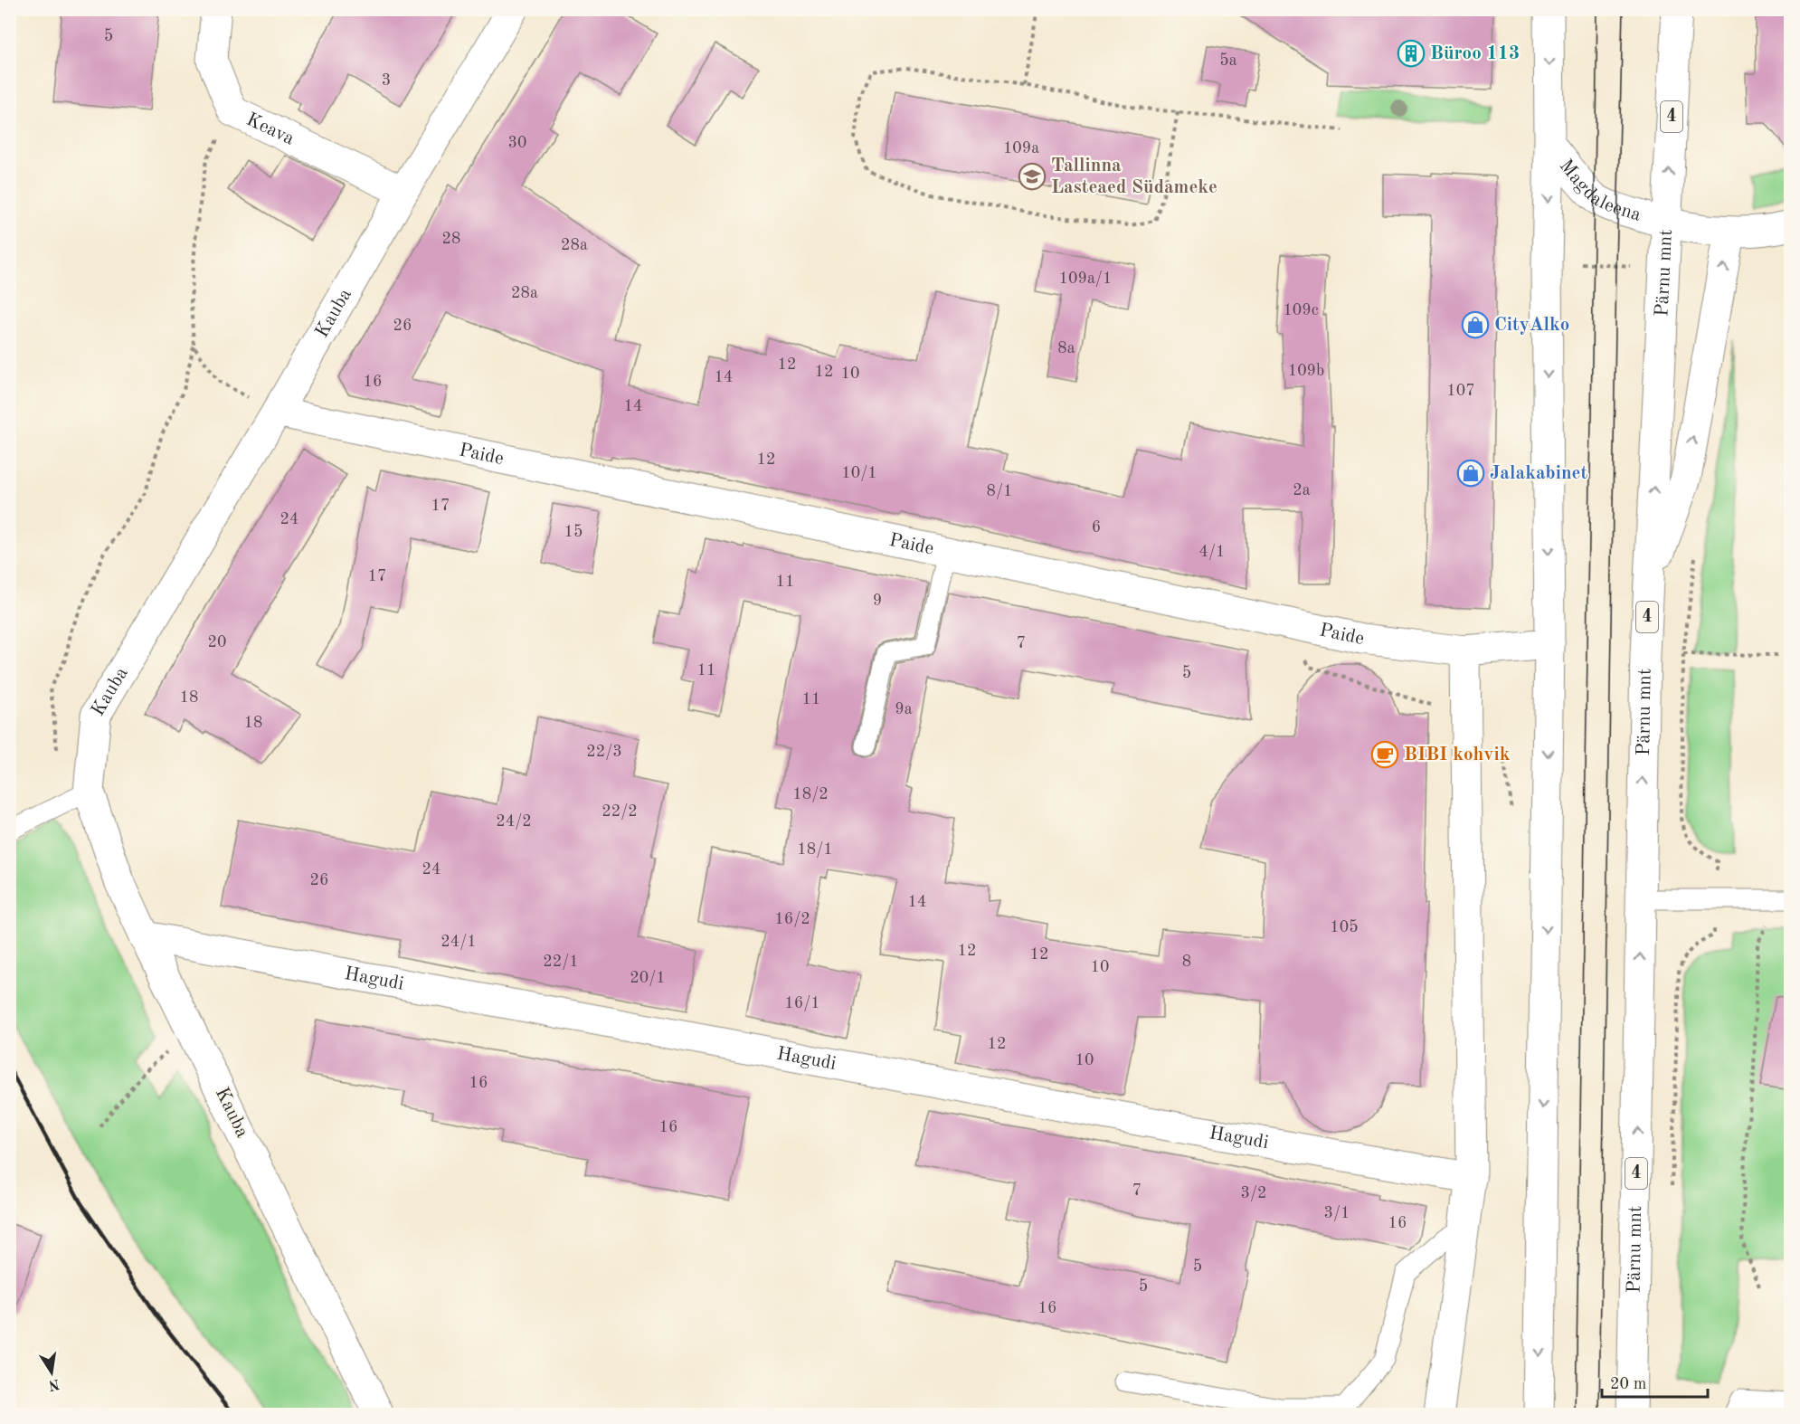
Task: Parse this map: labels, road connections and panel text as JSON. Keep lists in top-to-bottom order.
{
  "streets": {
    "street": [
      "4",
      "Keava",
      "Magdaleena",
      "Pärnu mnt",
      "Kauba",
      "Paide",
      "Hagudi"
    ]
  },
  "crossings": [
    ["Keava", "Kauba"],
    ["Magdaleena", "Pärnu mnt"],
    ["Kauba", "Paide"],
    ["Kauba", "Hagudi"]
  ],
  "places": {
    "building": ["Büroo 113"],
    "school or university": ["Tallinna Lasteaed Südameke"],
    "shop": ["CityAlko", "Jalakabinet"],
    "cafe": ["BIBI kohvik"]
  },
  "house_numbers": [
    "5",
    "5a",
    "3",
    "30",
    "109a",
    "28",
    "28a",
    "109a/1",
    "28a",
    "109c",
    "26",
    "8a",
    "12",
    "109b",
    "12",
    "10",
    "14",
    "16",
    "107",
    "14",
    "12",
    "10/1",
    "2a",
    "8/1",
    "17",
    "24",
    "6",
    "15",
    "4/1",
    "17",
    "11",
    "9",
    "20",
    "7",
    "11",
    "5",
    "18",
    "11",
    "9a",
    "18",
    "22/3",
    "18/2",
    "22/2",
    "24/2",
    "18/1",
    "24",
    "26",
    "14",
    "16/2",
    "105",
    "24/1",
    "12",
    "12",
    "22/1",
    "8",
    "10",
    "20/1",
    "16/1",
    "12",
    "10",
    "16",
    "16",
    "7",
    "3/2",
    "3/1",
    "16",
    "5",
    "5",
    "16"
  ],
  "scale_bar": "20 m",
  "north": "bottom"
}
